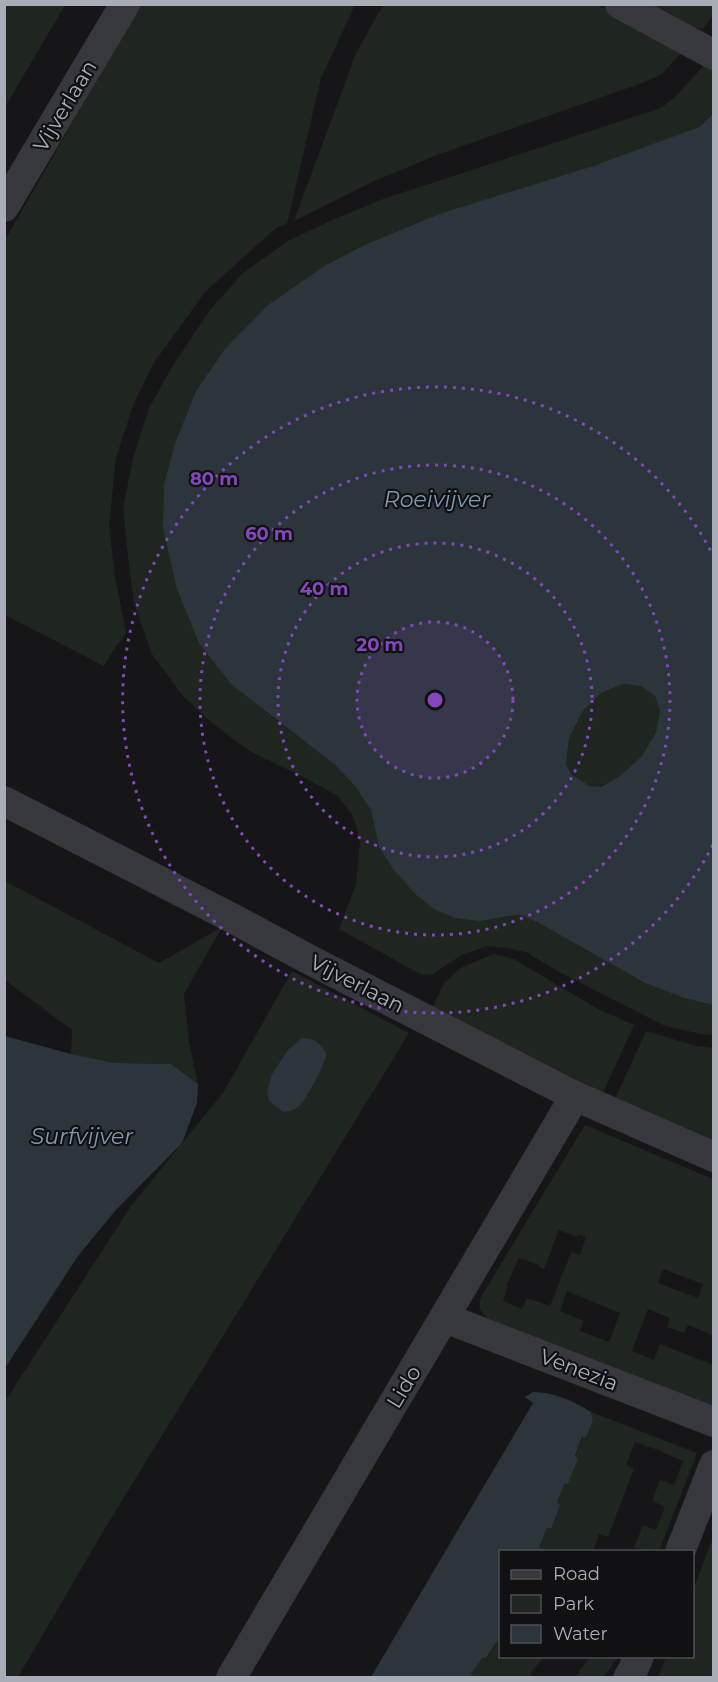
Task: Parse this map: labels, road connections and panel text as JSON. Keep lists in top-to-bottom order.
{
  "streets": {
    "street": ["Vijverlaan", "Venezia", "Lido"]
  },
  "crossings": [
    ["Vijverlaan", "Lido"],
    ["Venezia", "Lido"]
  ],
  "water": ["Roeivijver", "Surfvijver"],
  "legend": ["Road", "Park", "Water"],
  "rings": [
    "80 m",
    "60 m",
    "40 m",
    "20 m"
  ]
}
